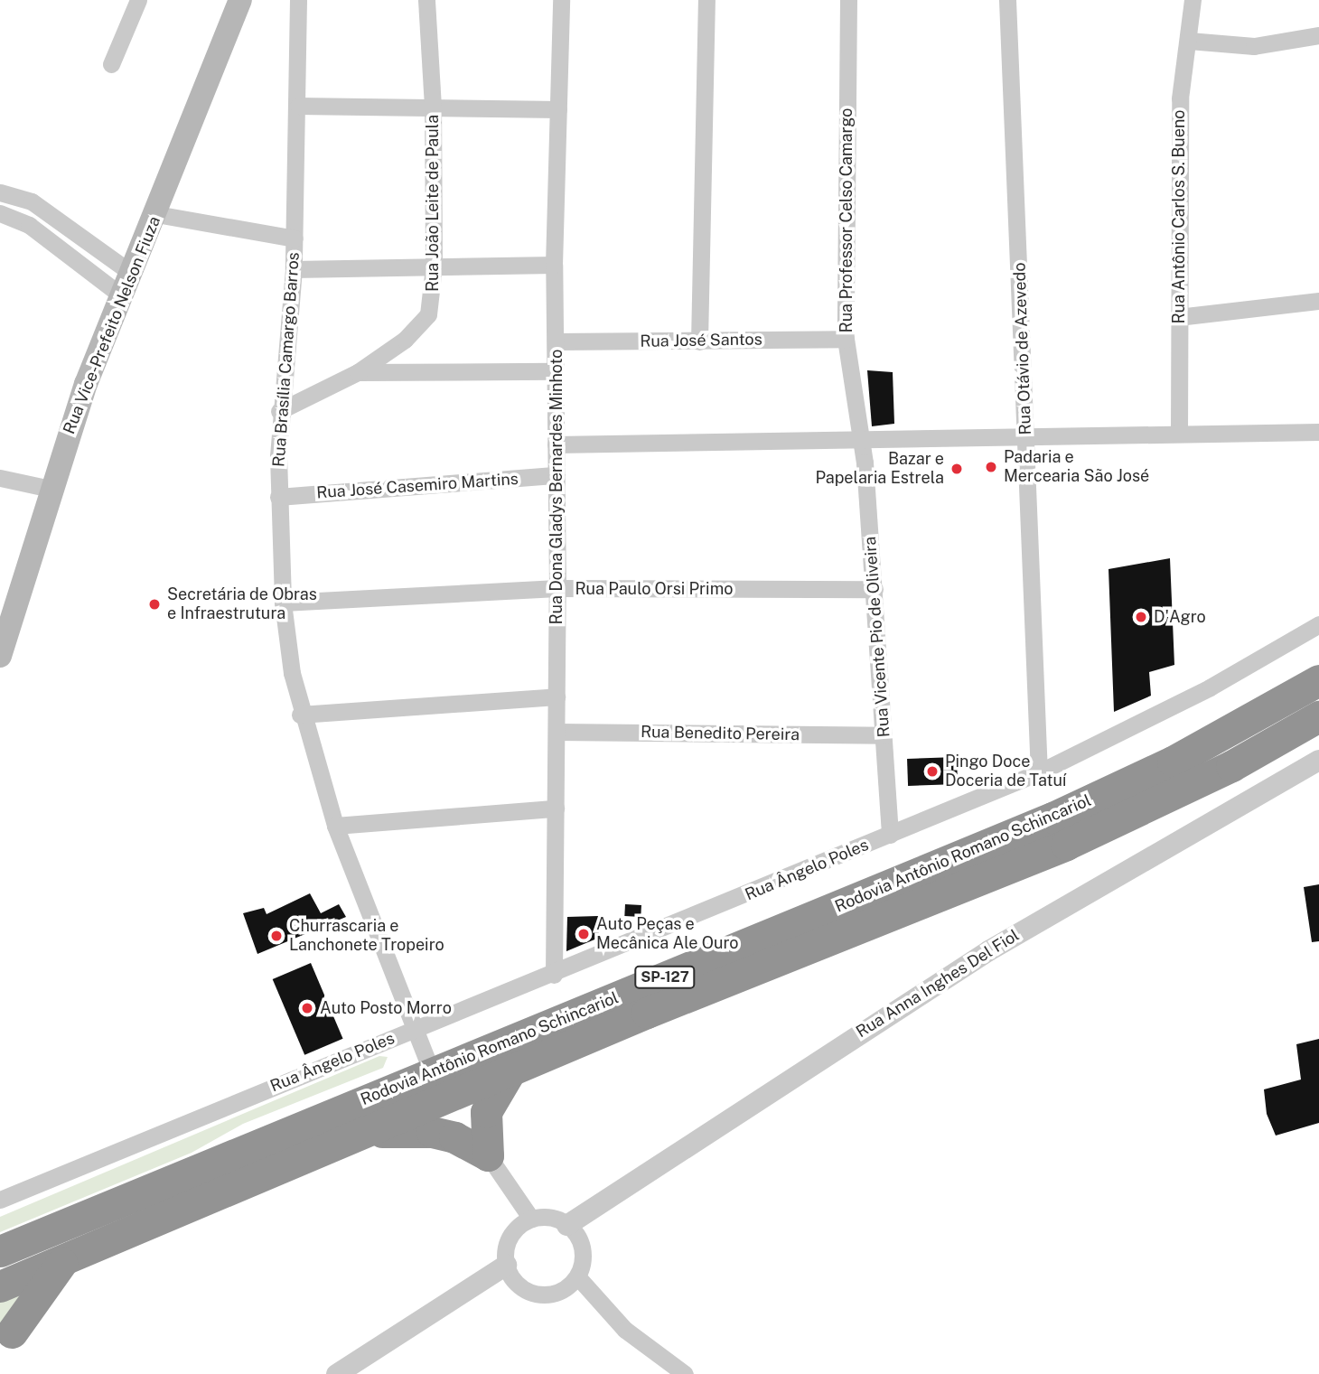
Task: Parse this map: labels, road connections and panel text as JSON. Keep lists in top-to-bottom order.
{
  "streets": {
    "highway": ["Rodovia Antônio Romano Schincariol", "SP-127"],
    "main road": ["Rua Vice-Prefeito Nelson Fiuza"],
    "street": [
      "Rua João Leite de Paula",
      "Rua Antônio Carlos S. Bueno",
      "Rua Professor Celso Camargo",
      "Rua José Santos",
      "Rua Otávio de Azevedo",
      "Rua Brasília Camargo Barros",
      "Rua José Casemiro Martins",
      "Rua Dona Gladys Bernardes Minhoto",
      "Rua Paulo Orsi Primo",
      "Rua Vicente Pio de Oliveira",
      "Rua Benedito Pereira",
      "Rua Ângelo Poles",
      "Rua Anna Inghes Del Fiol"
    ]
  },
  "crossings": [
    ["Rua João Leite de Paula", "Rua Brasília Camargo Barros"],
    ["Rua João Leite de Paula", "Rua Dona Gladys Bernardes Minhoto"],
    ["Rua Professor Celso Camargo", "Rua José Santos"],
    ["Rua Professor Celso Camargo", "Rua Vicente Pio de Oliveira"],
    ["Rua José Santos", "Rua Dona Gladys Bernardes Minhoto"],
    ["Rua Otávio de Azevedo", "Rua Ângelo Poles"],
    ["Rua Brasília Camargo Barros", "Rua José Casemiro Martins"],
    ["Rua Brasília Camargo Barros", "Rua Paulo Orsi Primo"],
    ["Rua Brasília Camargo Barros", "Rodovia Antônio Romano Schincariol"],
    ["Rua Brasília Camargo Barros", "Rua Ângelo Poles"],
    ["Rua José Casemiro Martins", "Rua Dona Gladys Bernardes Minhoto"],
    ["Rua Dona Gladys Bernardes Minhoto", "Rua Paulo Orsi Primo"],
    ["Rua Dona Gladys Bernardes Minhoto", "Rua Benedito Pereira"],
    ["Rua Dona Gladys Bernardes Minhoto", "Rua Ângelo Poles"],
    ["Rua Paulo Orsi Primo", "Rua Vicente Pio de Oliveira"],
    ["Rua Vicente Pio de Oliveira", "Rua Benedito Pereira"],
    ["Rua Vicente Pio de Oliveira", "Rua Ângelo Poles"]
  ],
  "places": [
    "Padaria e Mercearia São José",
    "Bazar e Papelaria Estrela",
    "Secretária de Obras e Infraestrutura",
    "D'Agro",
    "Pingo Doce Doceria de Tatuí",
    "Auto Peças e Mecânica Ale Ouro",
    "Churrascaria e Lanchonete Tropeiro",
    "Auto Posto Morro"
  ]
}
